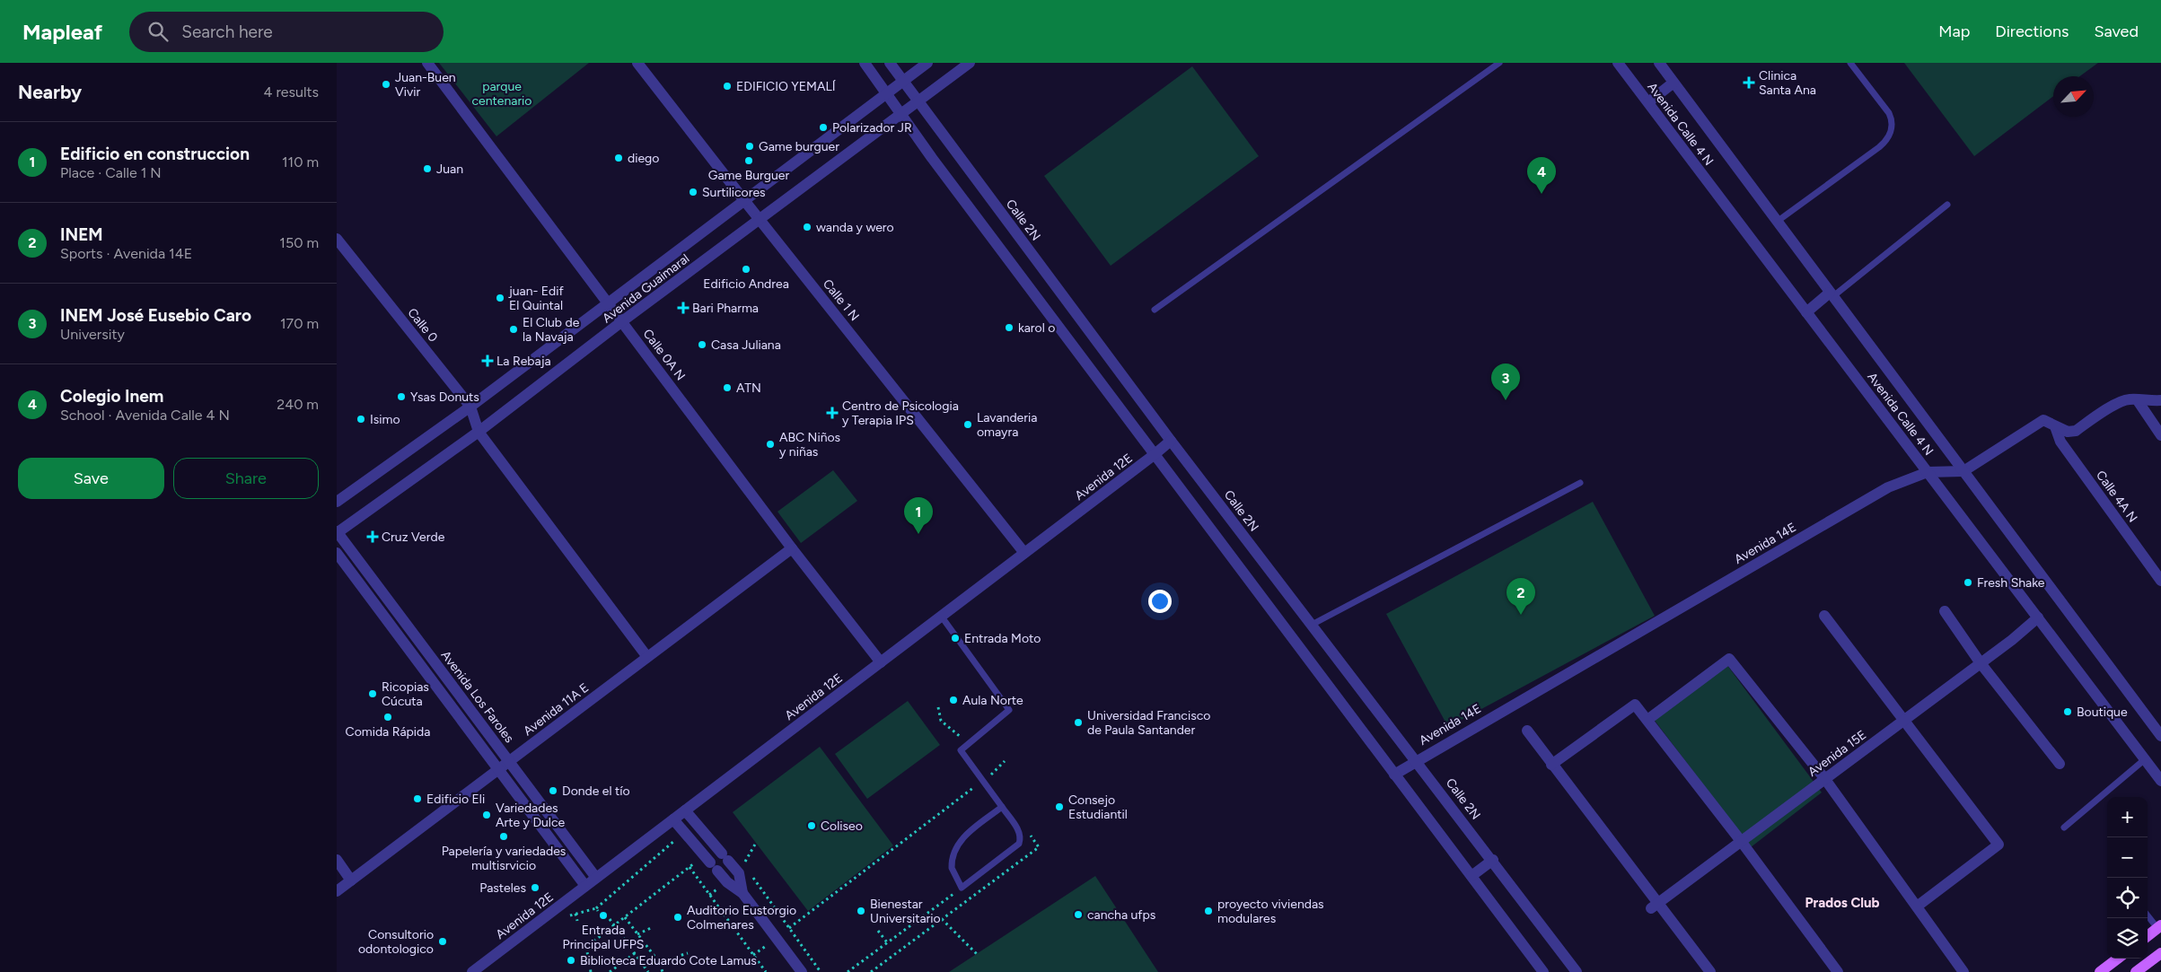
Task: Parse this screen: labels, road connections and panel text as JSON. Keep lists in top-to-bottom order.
{
  "streets": {
    "street": [
      "Avenida Calle 4 N",
      "Calle 2N",
      "Avenida Guaimaral",
      "Calle 1 N",
      "Calle 0",
      "Calle 0A N",
      "Avenida 12E",
      "Calle 4A N",
      "Avenida 14E",
      "Avenida Los Faroles",
      "Avenida 11A E",
      "Avenida 15E"
    ]
  },
  "crossings": [
    ["Avenida Calle 4 N", "Avenida 14E"],
    ["Avenida Calle 4 N", "Avenida 15E"],
    ["Calle 2N", "Avenida Guaimaral"],
    ["Calle 2N", "Avenida 12E"],
    ["Calle 2N", "Avenida 14E"],
    ["Avenida Guaimaral", "Calle 1 N"],
    ["Avenida Guaimaral", "Calle 0"],
    ["Avenida Guaimaral", "Calle 0A N"],
    ["Avenida Guaimaral", "Avenida Los Faroles"],
    ["Calle 1 N", "Avenida 12E"],
    ["Calle 0A N", "Avenida 12E"],
    ["Calle 0A N", "Avenida 11A E"],
    ["Avenida 12E", "Avenida Los Faroles"],
    ["Avenida Los Faroles", "Avenida 11A E"]
  ],
  "districts": ["Prados Club"],
  "parks": ["parque centenario"],
  "places": {
    "health": [
      "Clinica Santa Ana",
      "Bari Pharma",
      "La Rebaja",
      "Centro de Psicologia y Terapia IPS",
      "Cruz Verde"
    ],
    "other": [
      "Juan-Buen Vivir",
      "EDIFICIO YEMALÍ",
      "Polarizador JR",
      "Game burguer",
      "diego",
      "Game Burguer",
      "Juan",
      "Surtilicores",
      "wanda y wero",
      "Edificio Andrea",
      "juan- Edif El Quintal",
      "karol o",
      "El Club de la Navaja",
      "Casa Juliana",
      "ATN",
      "Ysas Donuts",
      "Isimo",
      "Lavanderia omayra",
      "ABC Niños y niñas",
      "Fresh Shake",
      "Entrada Moto",
      "Ricopias Cúcuta",
      "Aula Norte",
      "Boutique",
      "Comida Rápida",
      "Universidad Francisco de Paula Santander",
      "Donde el tío",
      "Edificio Eli",
      "Consejo Estudiantil",
      "Variedades Arte y Dulce",
      "Coliseo",
      "Papelería y variedades multisrvicio",
      "Pasteles",
      "Bienestar Universitario",
      "proyecto viviendas modulares",
      "cancha ufps",
      "Entrada Principal UFPS",
      "Auditorio Eustorgio Colmenares",
      "Consultorio odontologico",
      "Biblioteca Eduardo Cote Lamus"
    ]
  },
  "north": "top right",
  "page": {
    "header": "Mapleaf",
    "search": "Search here",
    "nav": ["Map", "Directions", "Saved"],
    "heading": ["Nearby", "4 results"],
    "list": [
      {
        "mark": "1",
        "name": "Edificio en construccion",
        "note": "Place · Calle 1 N",
        "value": "110 m"
      },
      {
        "mark": "2",
        "name": "INEM",
        "note": "Sports · Avenida 14E",
        "value": "150 m"
      },
      {
        "mark": "3",
        "name": "INEM José Eusebio Caro",
        "note": "University",
        "value": "170 m"
      },
      {
        "mark": "4",
        "name": "Colegio Inem",
        "note": "School · Avenida Calle 4 N",
        "value": "240 m"
      }
    ],
    "pins": [
      "4",
      "3",
      "1",
      "2"
    ],
    "buttons": ["Save", "Share"],
    "map_buttons": ["+", "−"]
  }
}
